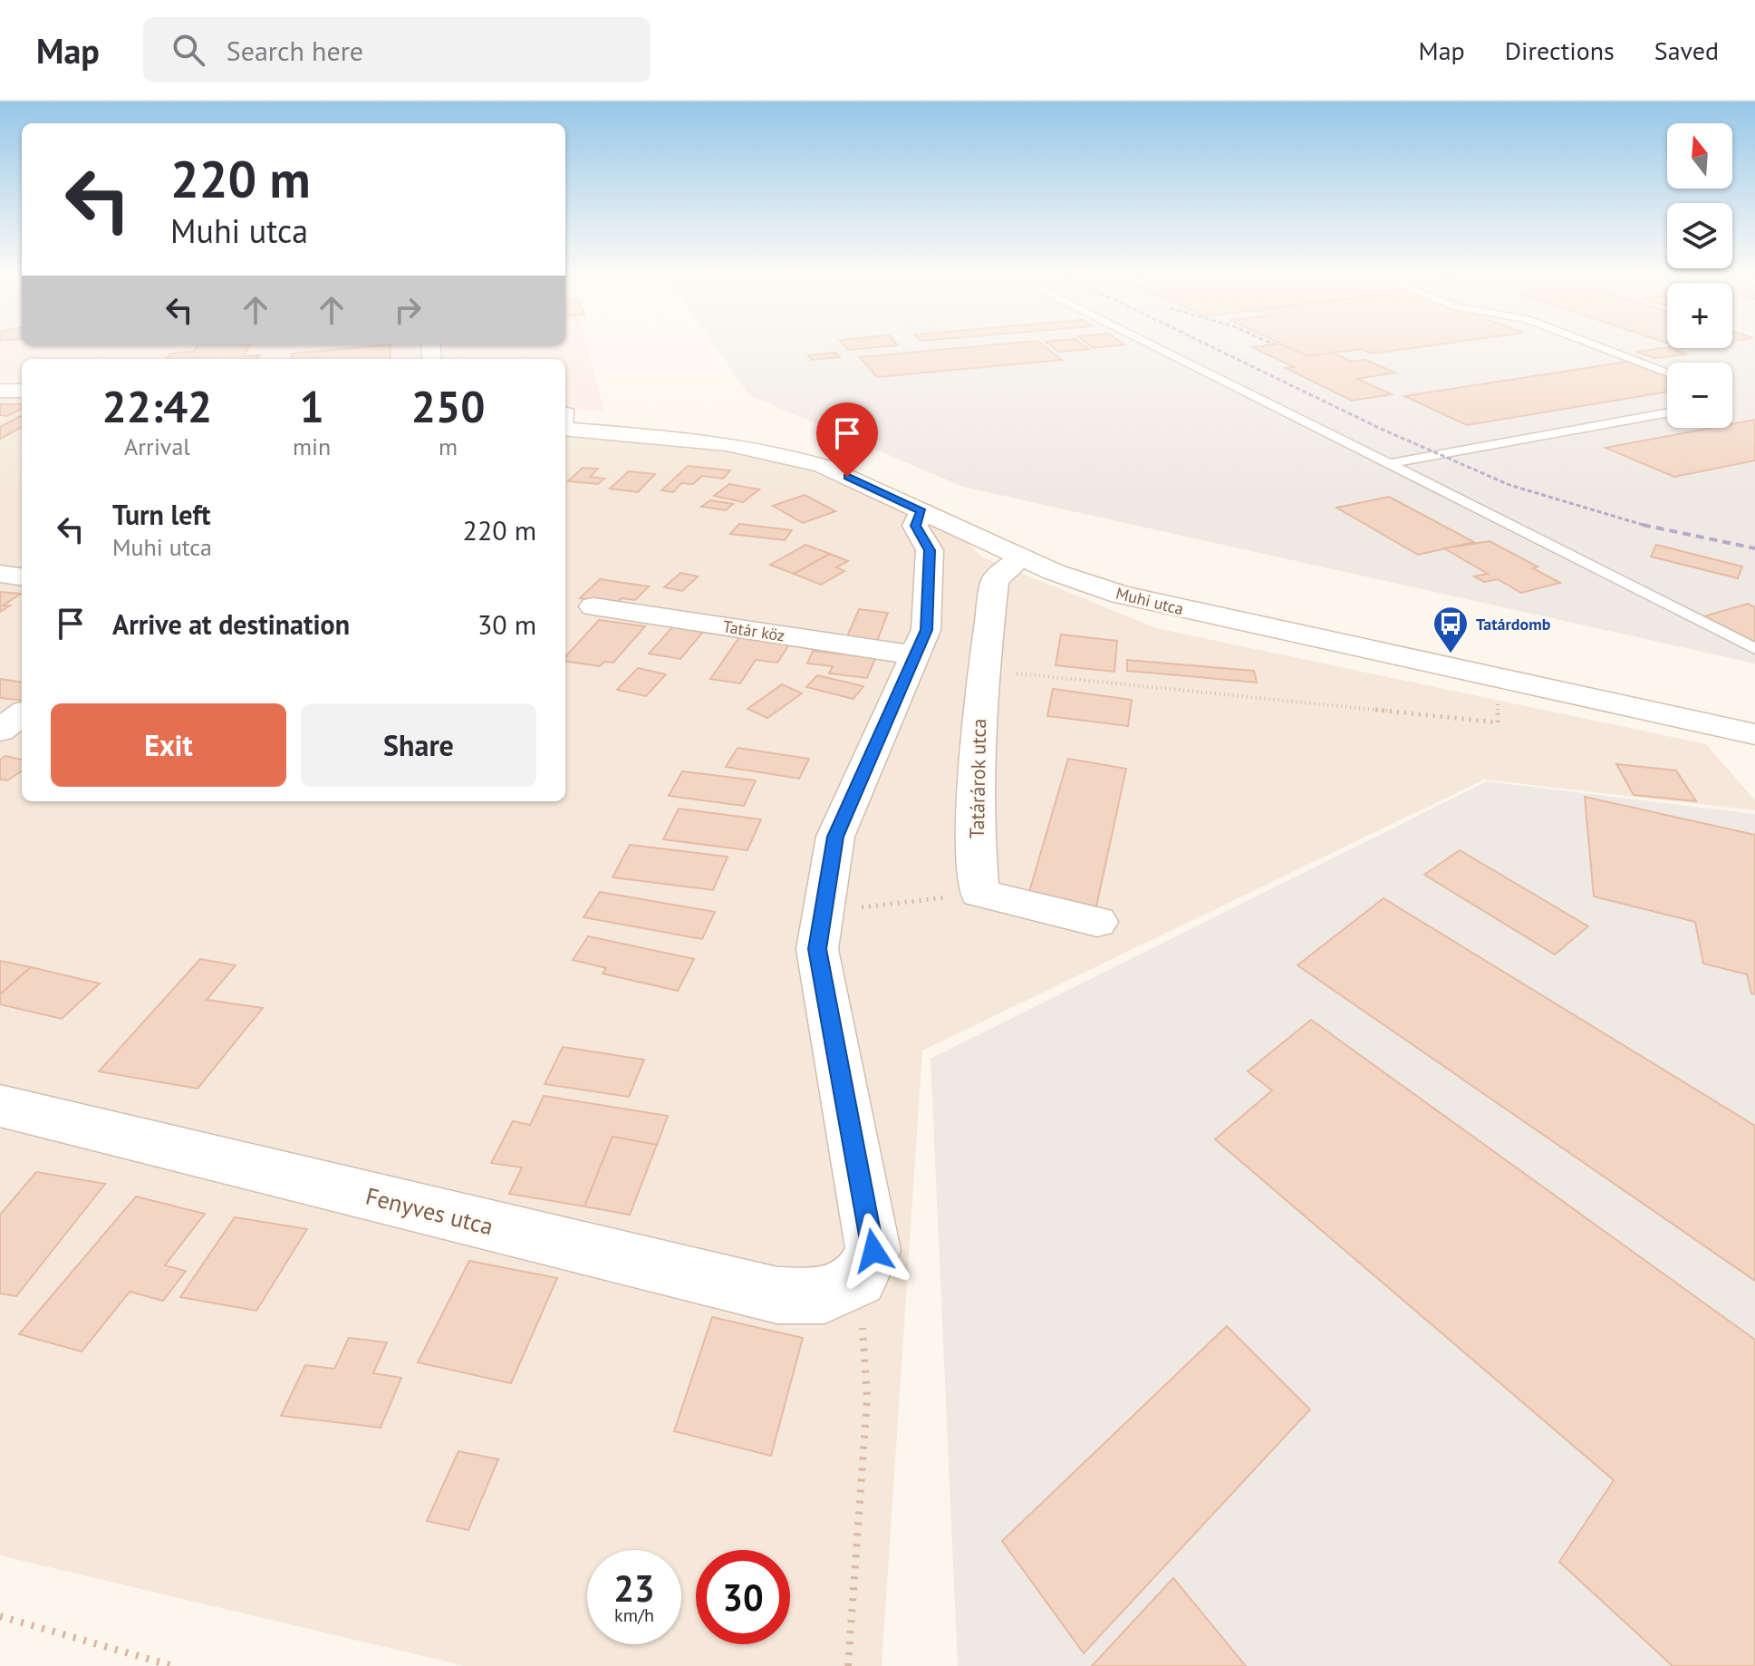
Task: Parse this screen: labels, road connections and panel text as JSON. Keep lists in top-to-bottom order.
{
  "streets": {
    "street": [
      "Muhi utca",
      "Tatár köz",
      "Tatárárok utca",
      "Fenyves utca"
    ]
  },
  "crossings": [
    ["Muhi utca", "Tatárárok utca"]
  ],
  "places": {
    "bus stop": ["Tatárdomb"]
  },
  "north": "top",
  "page": {
    "header": "Map",
    "search": "Search here",
    "nav": ["Map", "Directions", "Saved"],
    "map_buttons": ["+", "−"],
    "turn": ["220 m", "Muhi utca"],
    "eta": [
      "22:42",
      "Arrival",
      "1",
      "min",
      "250",
      "m"
    ],
    "list": [
      {
        "name": "Turn left",
        "note": "Muhi utca",
        "value": "220 m"
      },
      {
        "name": "Arrive at destination",
        "value": "30 m"
      }
    ],
    "buttons": ["Exit", "Share"],
    "speed": "23 km/h",
    "limit": "30"
  }
}
